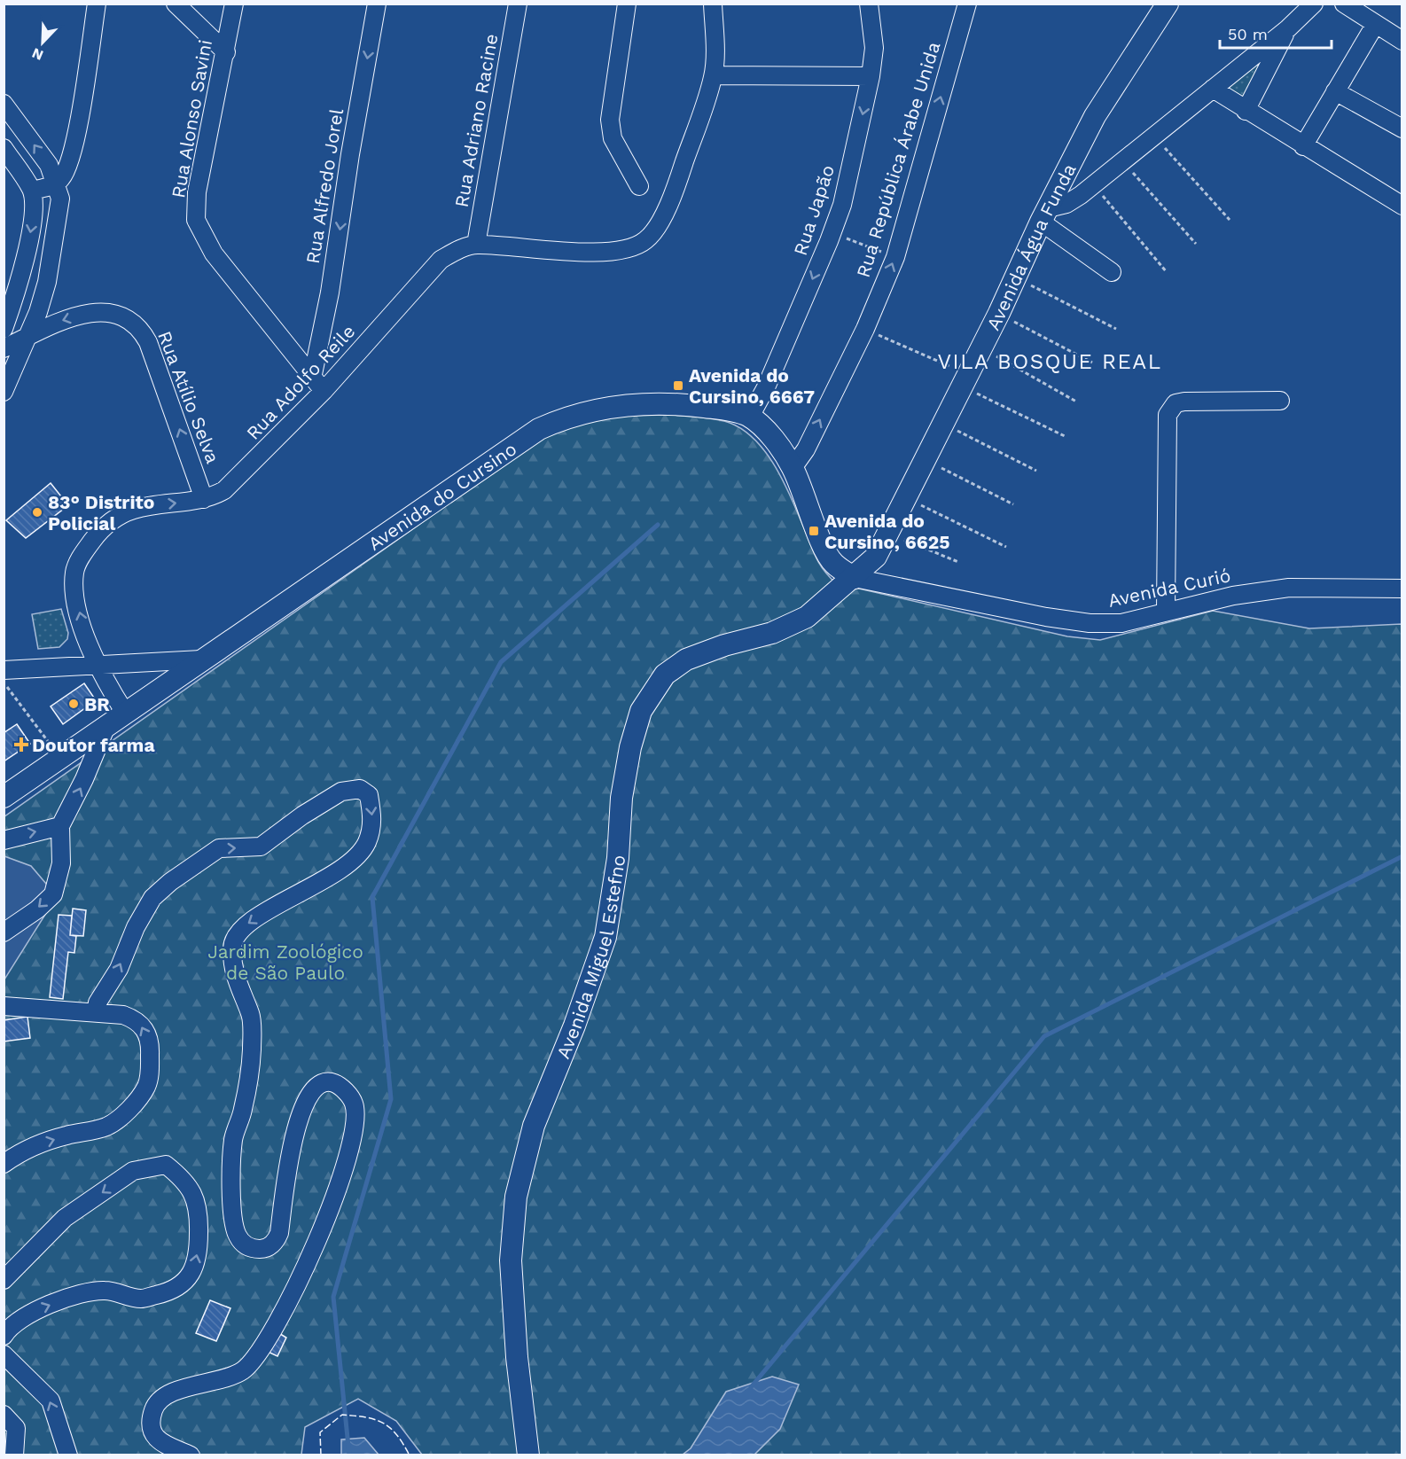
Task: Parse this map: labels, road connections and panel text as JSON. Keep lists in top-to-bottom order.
{
  "streets": {
    "main road": ["Avenida Água Funda", "Avenida do Cursino", "Avenida Miguel Estefno"],
    "street": [
      "Rua Alonso Savini",
      "Rua Adriano Racine",
      "Rua República Árabe Unida",
      "Rua Alfredo Jorel",
      "Rua Japão",
      "Rua Adolfo Reile",
      "Rua Atílio Selva",
      "Avenida Curió"
    ]
  },
  "crossings": [
    ["Rua Alonso Savini", "Rua Alfredo Jorel"],
    ["Rua Alonso Savini", "Rua Adolfo Reile"],
    ["Rua Adriano Racine", "Rua Adolfo Reile"],
    ["Rua República Árabe Unida", "Avenida do Cursino"],
    ["Rua Japão", "Avenida do Cursino"],
    ["Avenida Água Funda", "Avenida do Cursino"],
    ["Avenida Água Funda", "Avenida Curió"],
    ["Avenida Água Funda", "Avenida Miguel Estefno"],
    ["Rua Adolfo Reile", "Rua Atílio Selva"],
    ["Rua Adolfo Reile", "Avenida do Cursino"],
    ["Avenida do Cursino", "Avenida Curió"],
    ["Avenida do Cursino", "Avenida Miguel Estefno"],
    ["Avenida Curió", "Avenida Miguel Estefno"]
  ],
  "one_way": ["Rua República Árabe Unida", "Rua Alfredo Jorel", "Rua Japão"],
  "districts": ["VILA BOSQUE REAL"],
  "parks": ["Jardim Zoológico de São Paulo"],
  "places": {
    "transit": ["Avenida do Cursino, 6667", "Avenida do Cursino, 6625"],
    "other": ["83° Distrito Policial", "BR"],
    "health": ["Doutor farma"]
  },
  "scale_bar": "50 m",
  "north": "bottom left"
}
